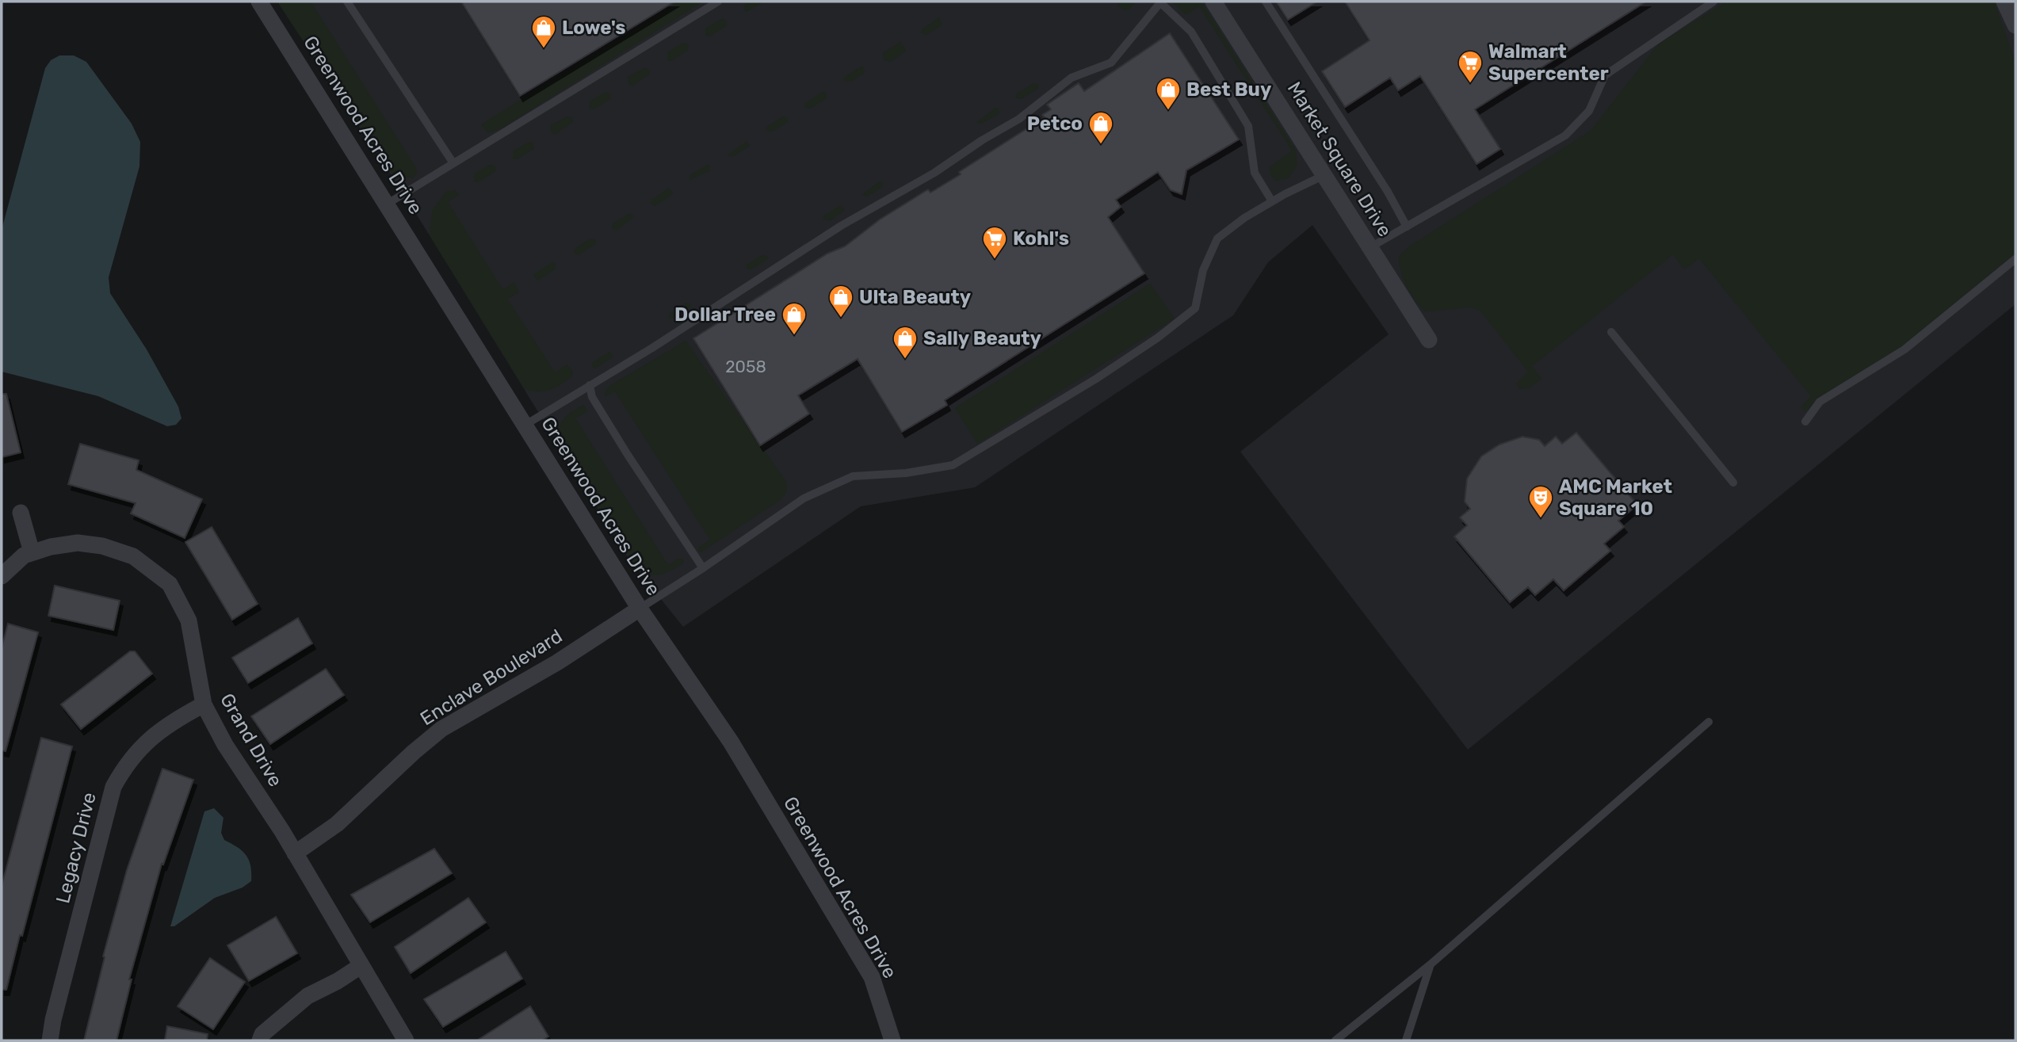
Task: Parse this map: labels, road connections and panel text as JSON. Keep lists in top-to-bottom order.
{
  "streets": {
    "street": [
      "Greenwood Acres Drive",
      "Market Square Drive",
      "Enclave Boulevard",
      "Grand Drive",
      "Legacy Drive"
    ]
  },
  "crossings": [
    ["Greenwood Acres Drive", "Enclave Boulevard"],
    ["Enclave Boulevard", "Grand Drive"],
    ["Grand Drive", "Legacy Drive"]
  ],
  "places": {
    "shop": [
      "Lowe's",
      "Best Buy",
      "Petco",
      "Ulta Beauty",
      "Dollar Tree",
      "Sally Beauty"
    ],
    "supermarket": ["Walmart Supercenter", "Kohl's"],
    "theatre": ["AMC Market Square 10"]
  },
  "house_numbers": ["2058"]
}
